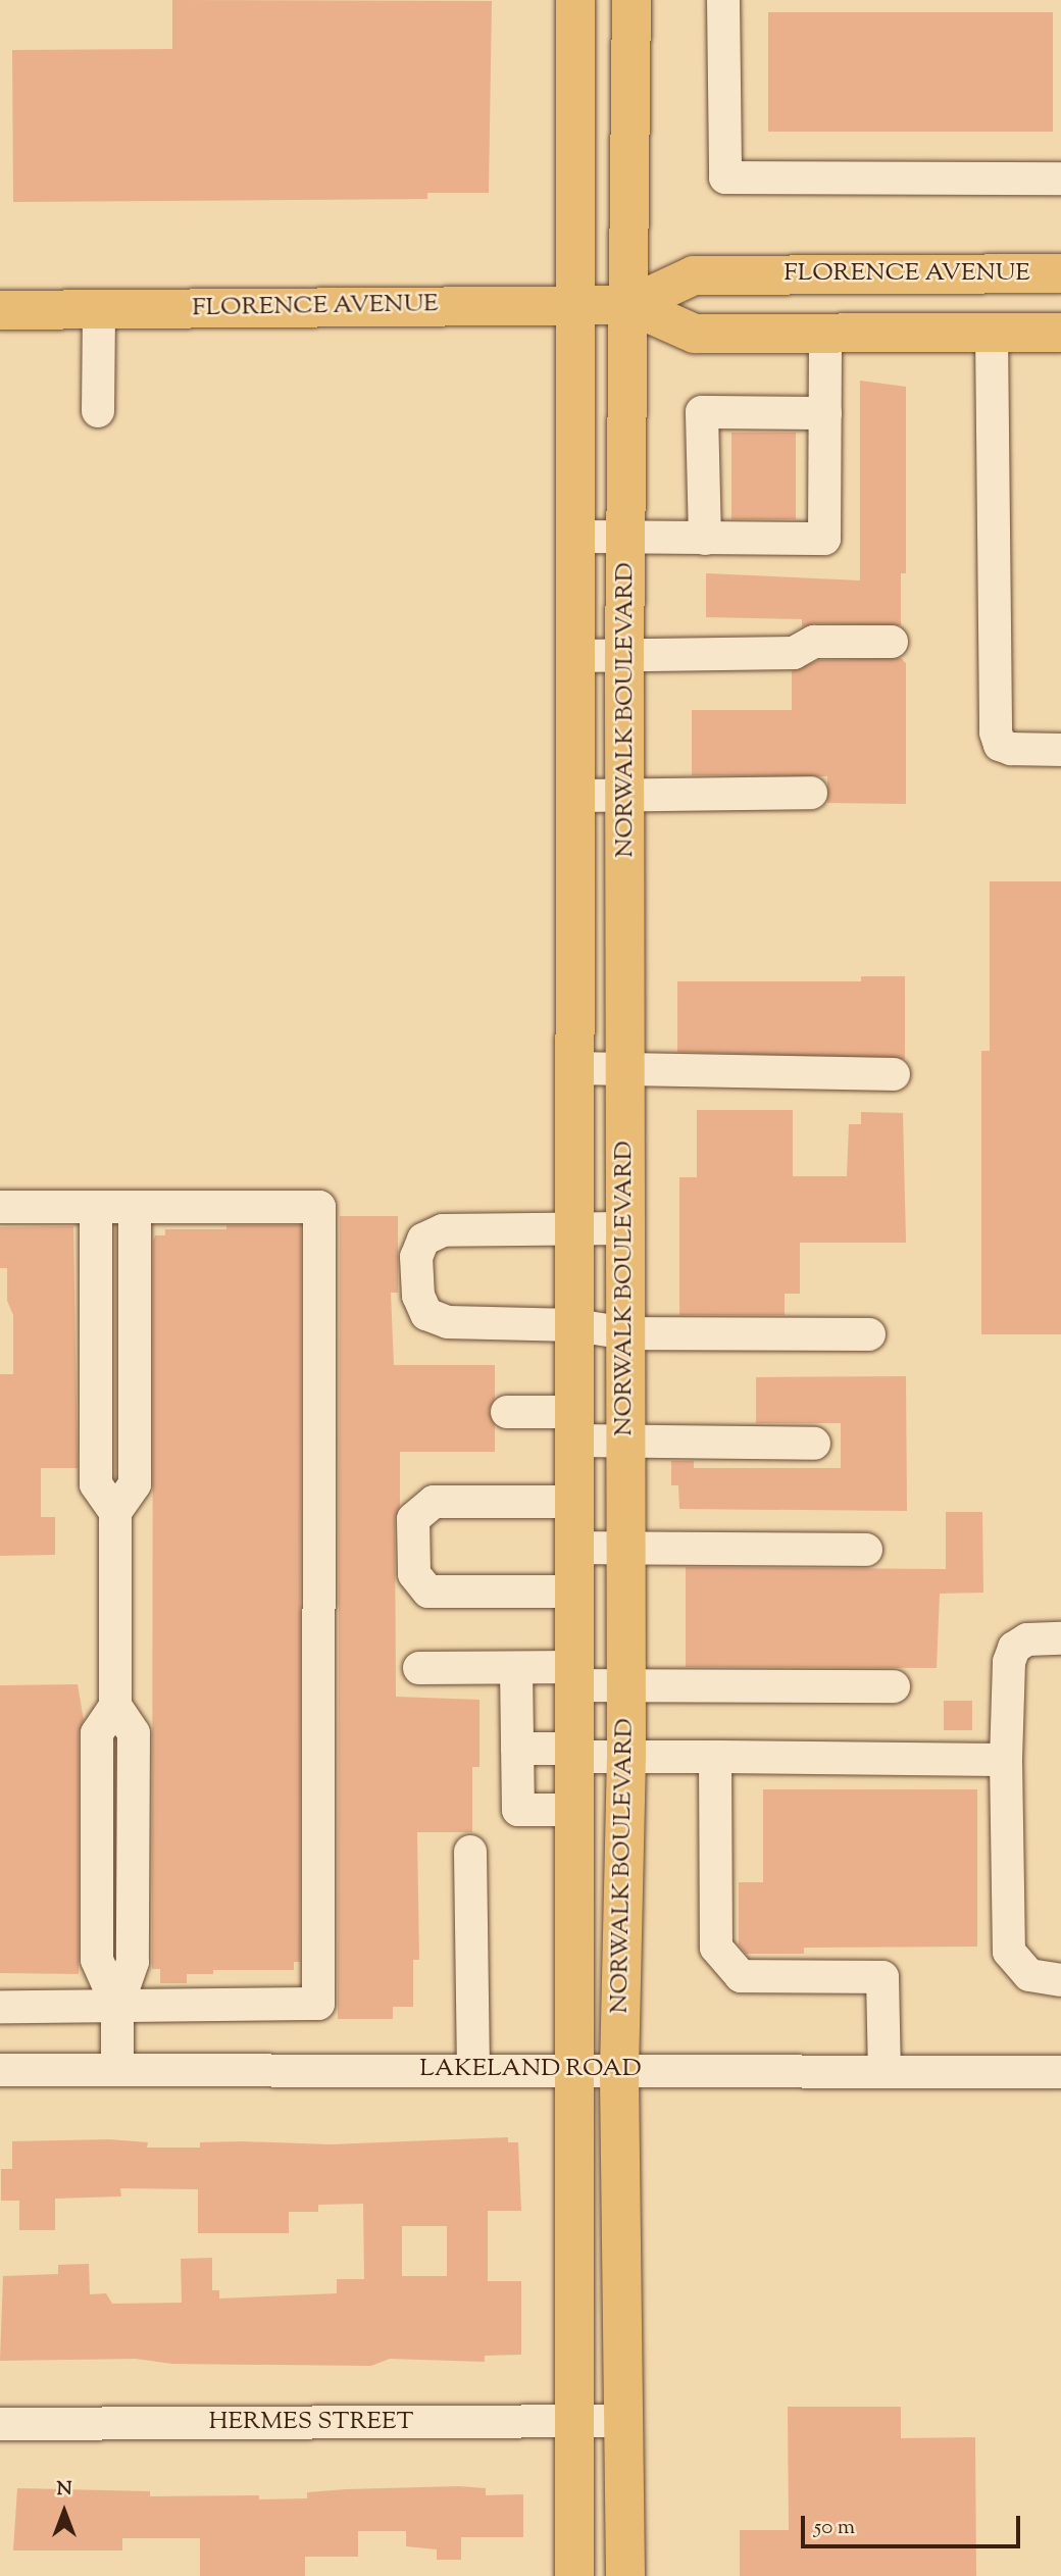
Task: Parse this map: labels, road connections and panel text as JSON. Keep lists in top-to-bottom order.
{
  "streets": {
    "main road": ["FLORENCE AVENUE", "NORWALK BOULEVARD"],
    "street": ["LAKELAND ROAD", "HERMES STREET"]
  },
  "crossings": [
    ["FLORENCE AVENUE", "NORWALK BOULEVARD"],
    ["NORWALK BOULEVARD", "LAKELAND ROAD"],
    ["NORWALK BOULEVARD", "HERMES STREET"]
  ],
  "scale_bar": "50 m",
  "north": "top"
}
